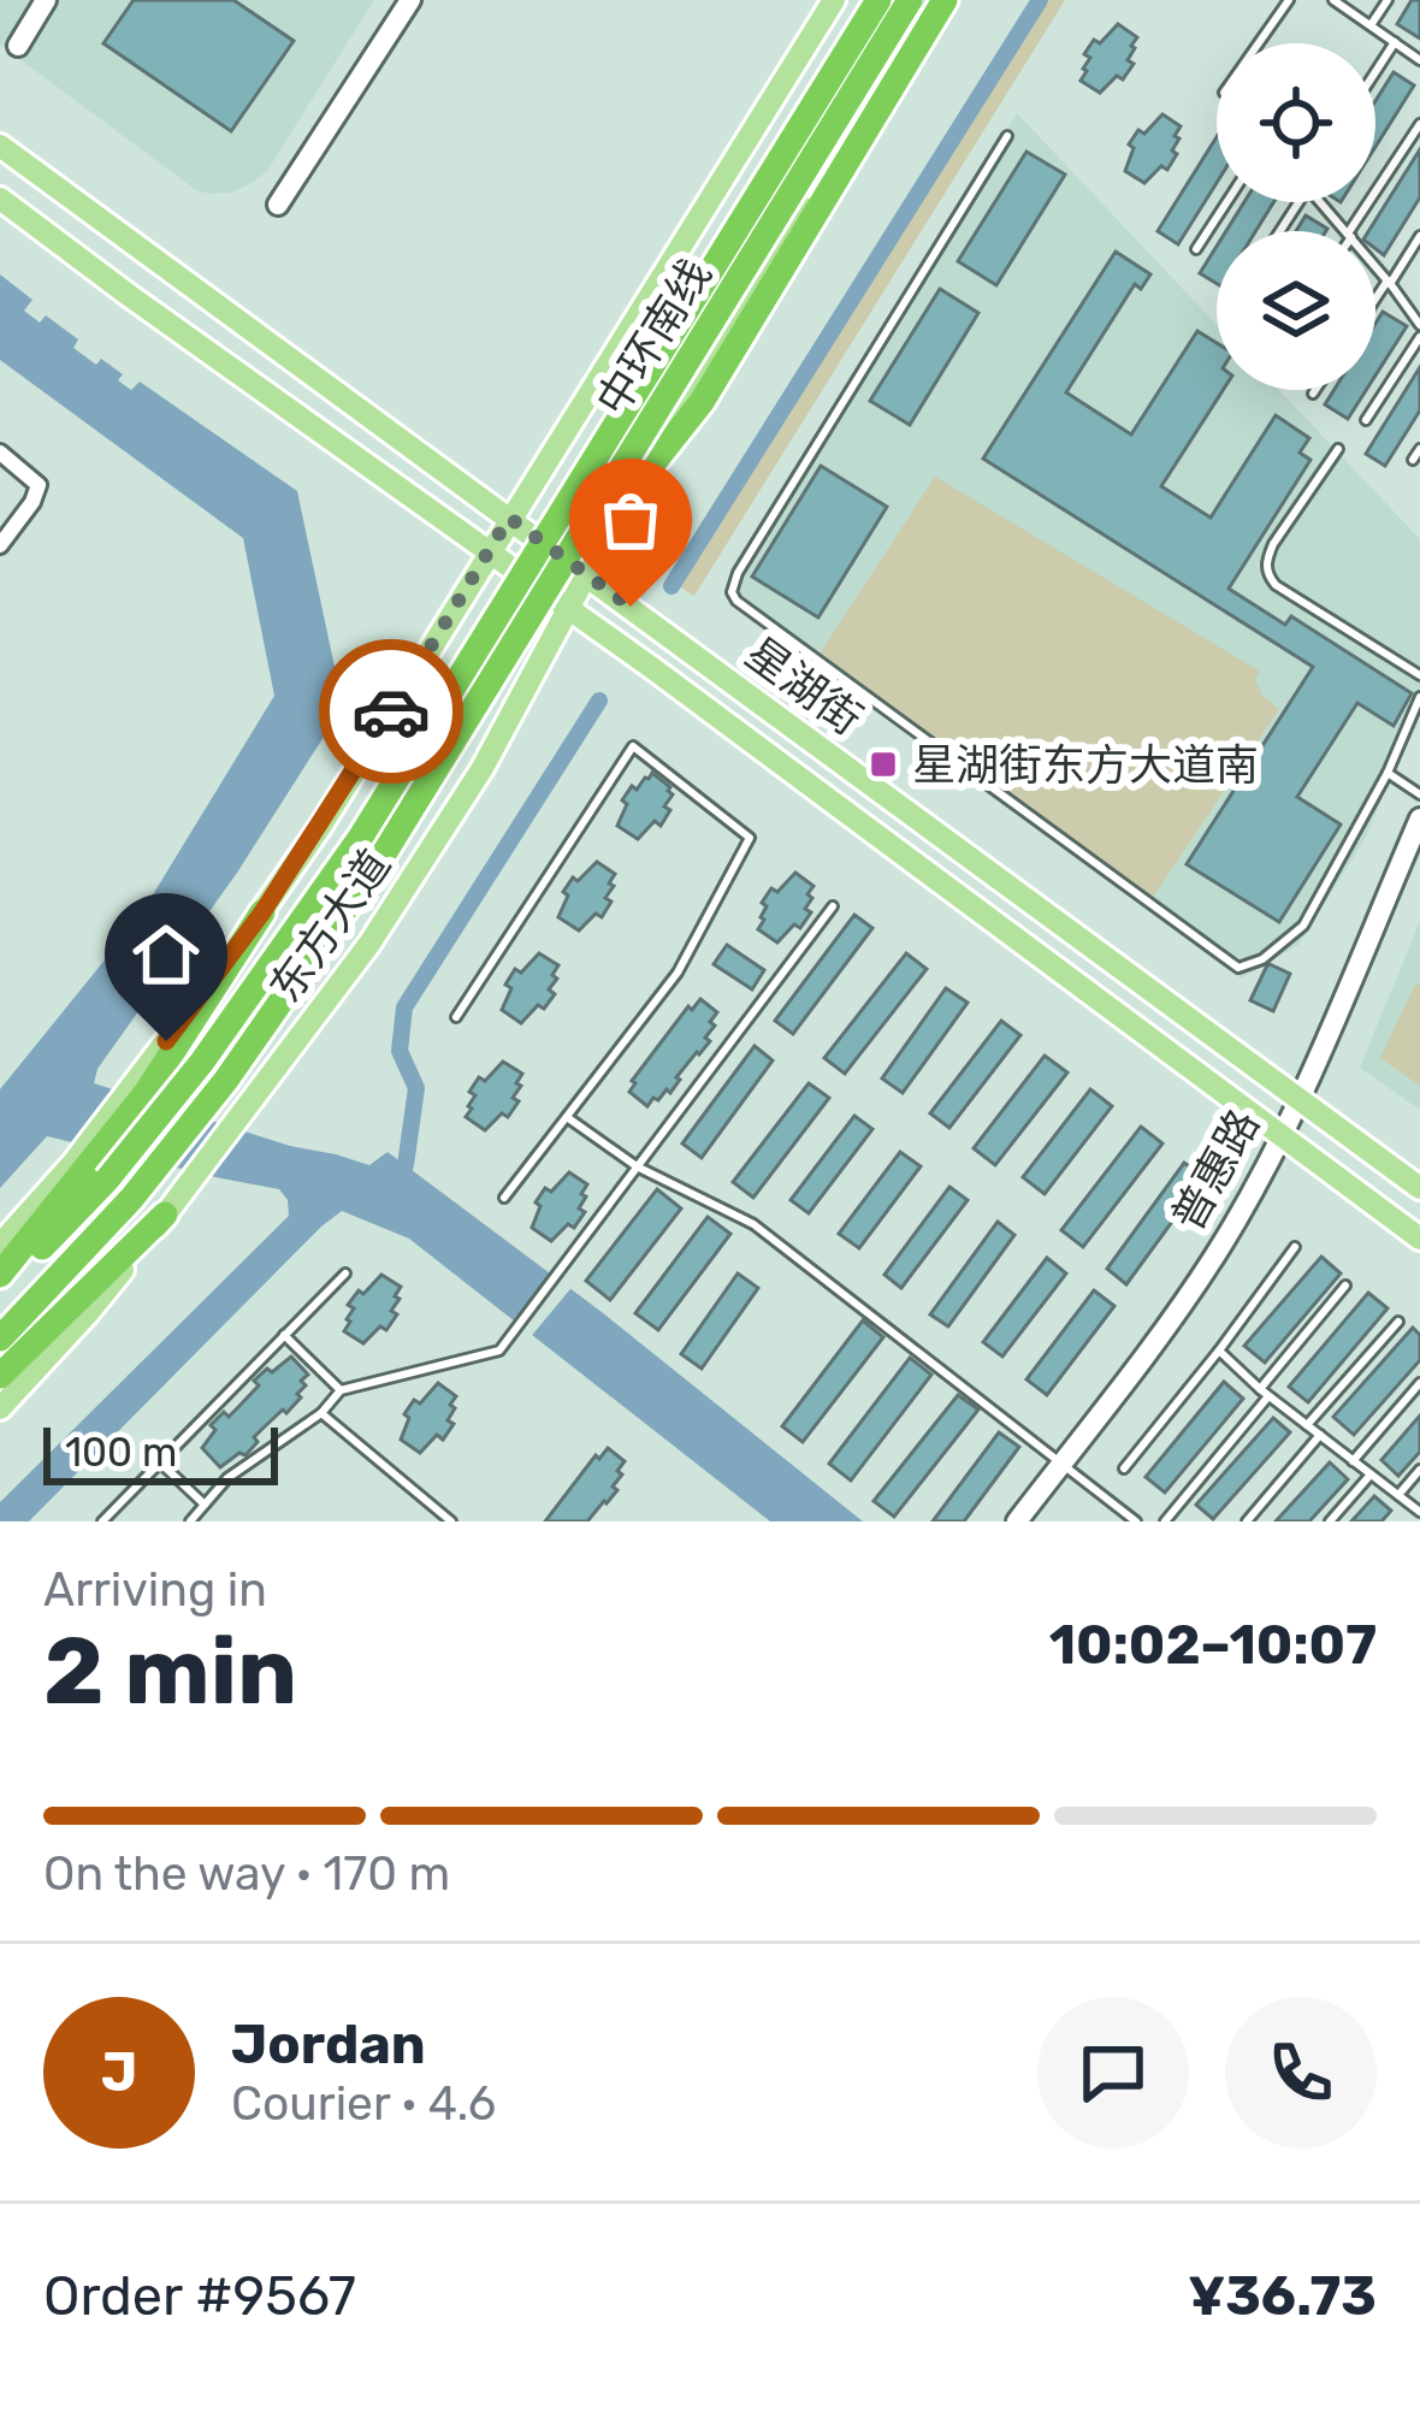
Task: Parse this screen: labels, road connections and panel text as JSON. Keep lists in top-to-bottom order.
{
  "streets": {
    "highway": ["中环南线"],
    "main road": ["星湖街", "东方大道", "普惠路"]
  },
  "crossings": [
    ["星湖街", "东方大道"],
    ["星湖街", "普惠路"]
  ],
  "places": {
    "transit": ["星湖街东方大道南"]
  },
  "scale_bar": "100 m",
  "page": {
    "scale": "100 m",
    "heading": ["2 min", "Arriving in", "10:02–10:07"],
    "panel": [
      "Jordan",
      "Courier · 4.6",
      "Order #9567",
      "¥36.73"
    ],
    "bar": "On the way · 170 m",
    "round": "J"
  }
}
